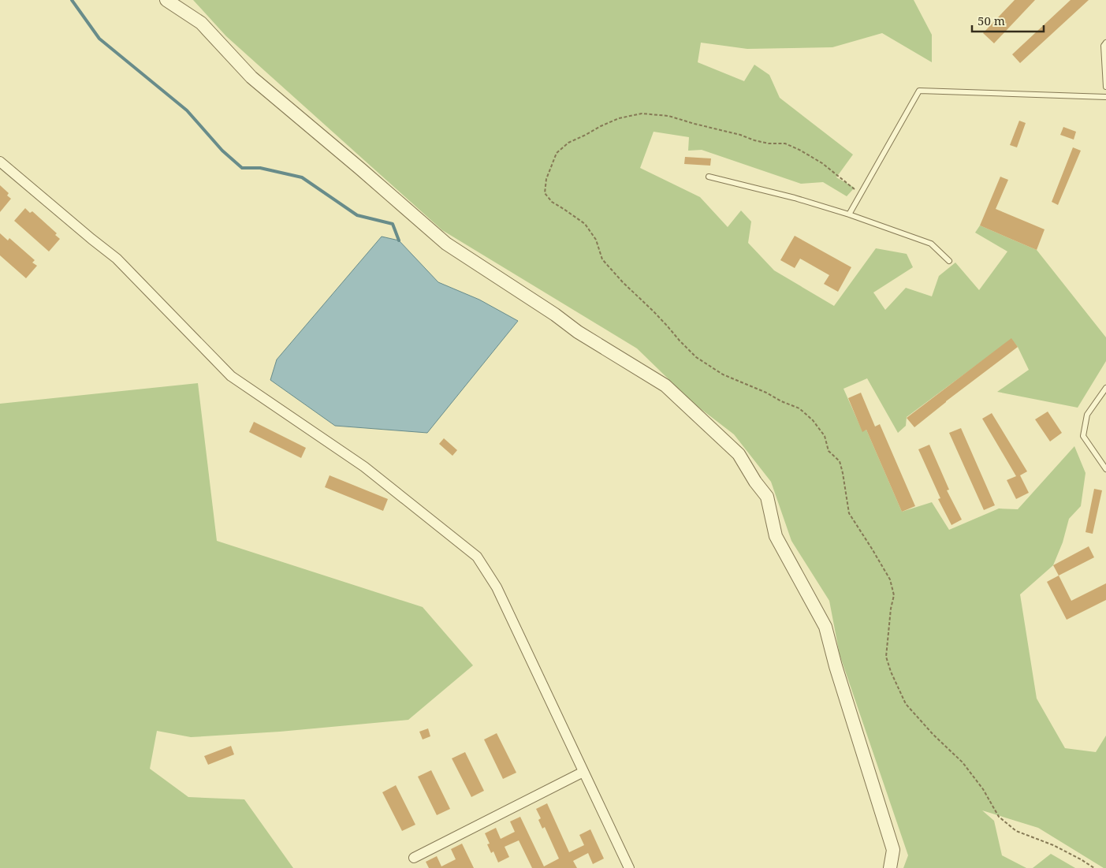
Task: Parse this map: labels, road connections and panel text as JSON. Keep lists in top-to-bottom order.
{
  "scale_bar": "50 m"
}
